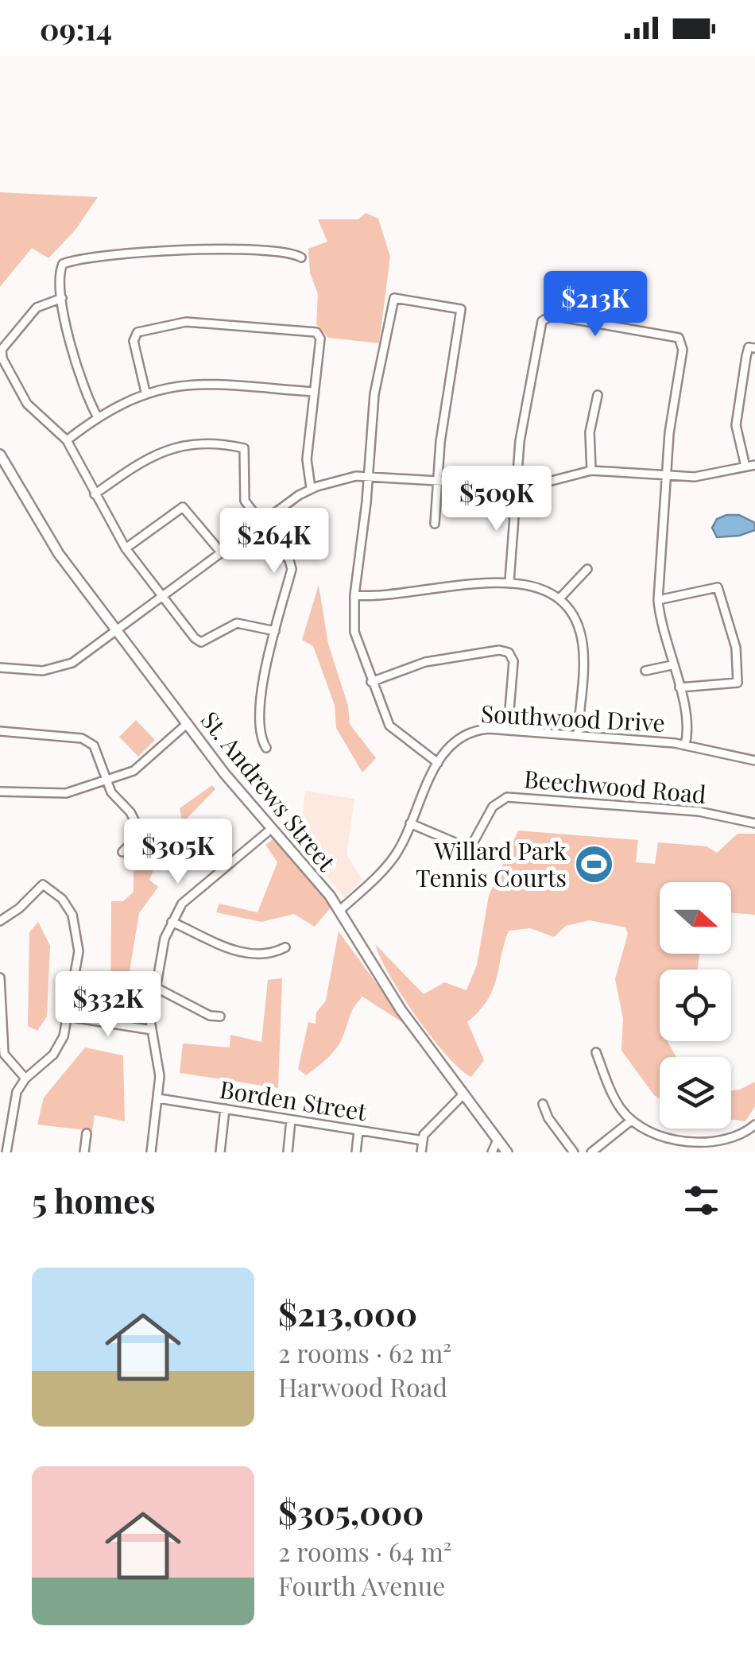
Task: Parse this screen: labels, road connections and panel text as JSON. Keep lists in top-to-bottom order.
{
  "streets": {
    "main road": ["St. Andrews Street"],
    "street": ["Southwood Drive", "Beechwood Road", "Borden Street"]
  },
  "crossings": [
    ["Southwood Drive", "Beechwood Road"],
    ["Southwood Drive", "St. Andrews Street"]
  ],
  "places": {
    "sports": ["Willard Park Tennis Courts"]
  },
  "north": "right",
  "page": {
    "status": "09:14",
    "price": [
      "$213K",
      "$509K",
      "$264K",
      "$305K",
      "$332K"
    ],
    "heading": "5 homes",
    "list": [
      {
        "name": "$213,000",
        "note": "2 rooms · 62 m² · Harwood Road"
      },
      {
        "name": "$305,000",
        "note": "2 rooms · 64 m² · Fourth Avenue"
      }
    ]
  }
}
